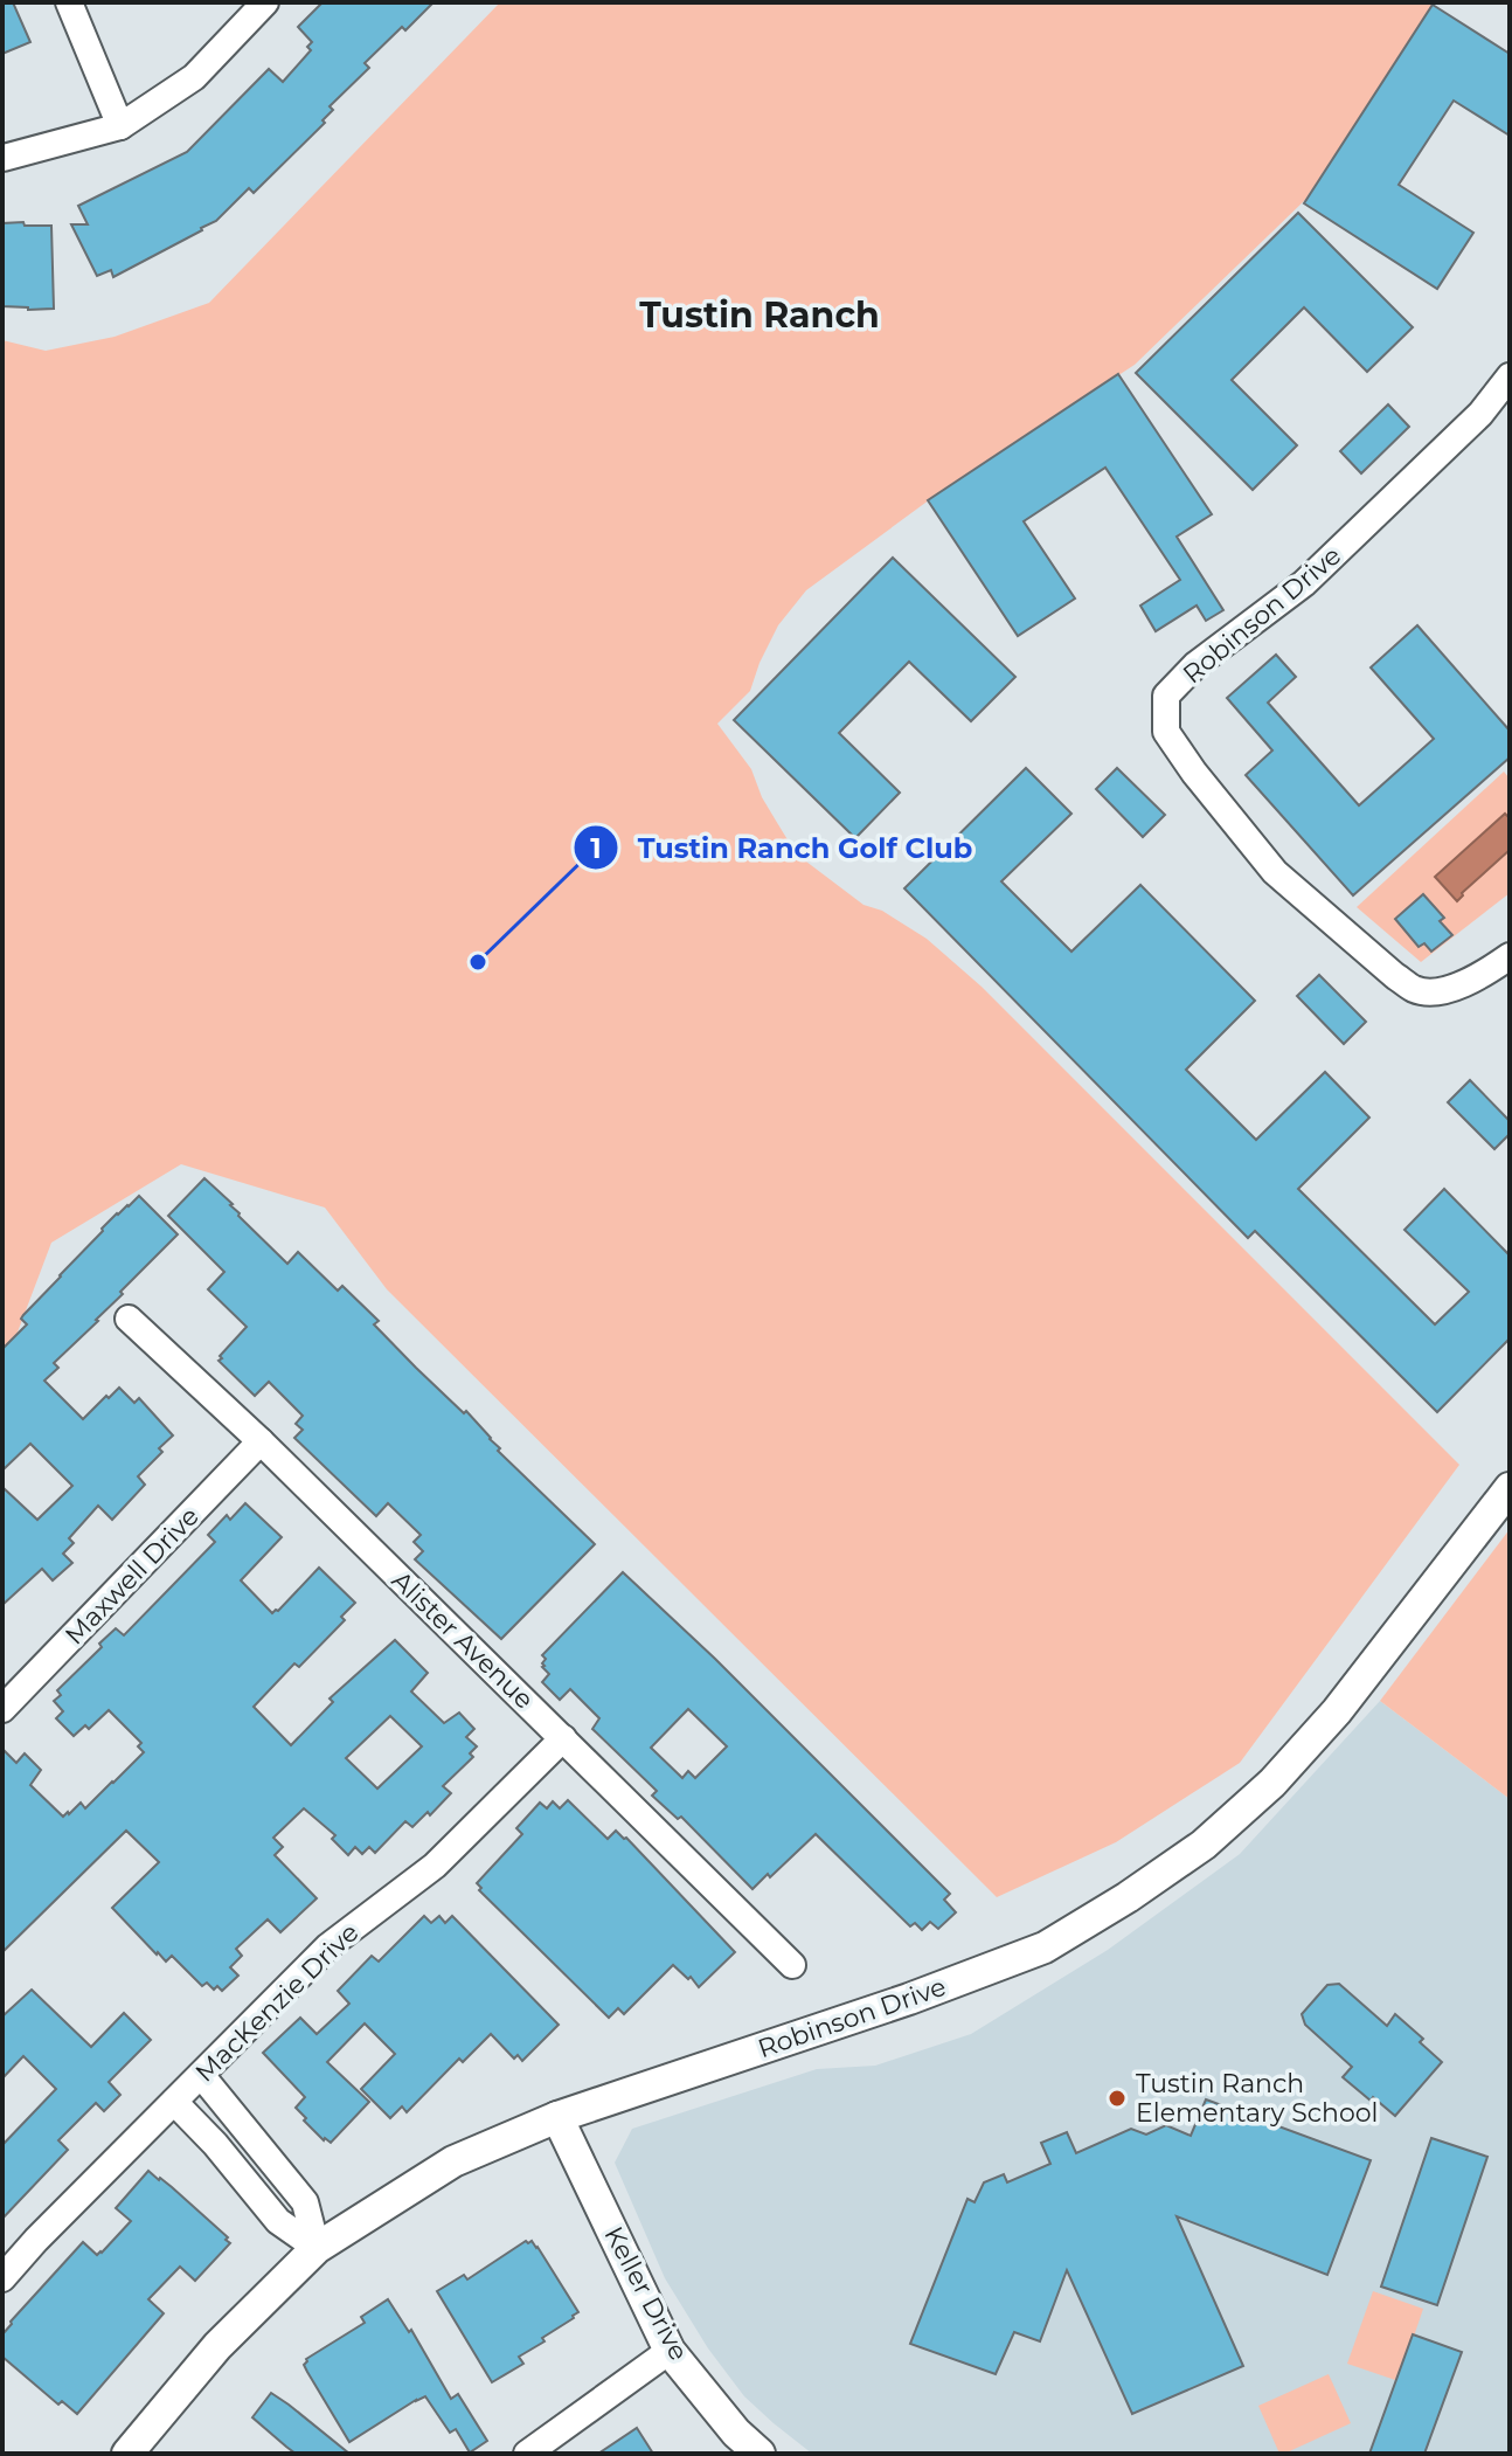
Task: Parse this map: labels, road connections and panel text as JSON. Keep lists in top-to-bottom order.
{
  "streets": {
    "street": [
      "Robinson Drive",
      "Maxwell Drive",
      "Alister Avenue",
      "MacKenzie Drive",
      "Keller Drive"
    ]
  },
  "crossings": [
    ["Robinson Drive", "Keller Drive"],
    ["Maxwell Drive", "Alister Avenue"],
    ["Alister Avenue", "MacKenzie Drive"]
  ],
  "districts": ["Tustin Ranch"],
  "places": ["Tustin Ranch Golf Club", "Tustin Ranch Elementary School"]
}
